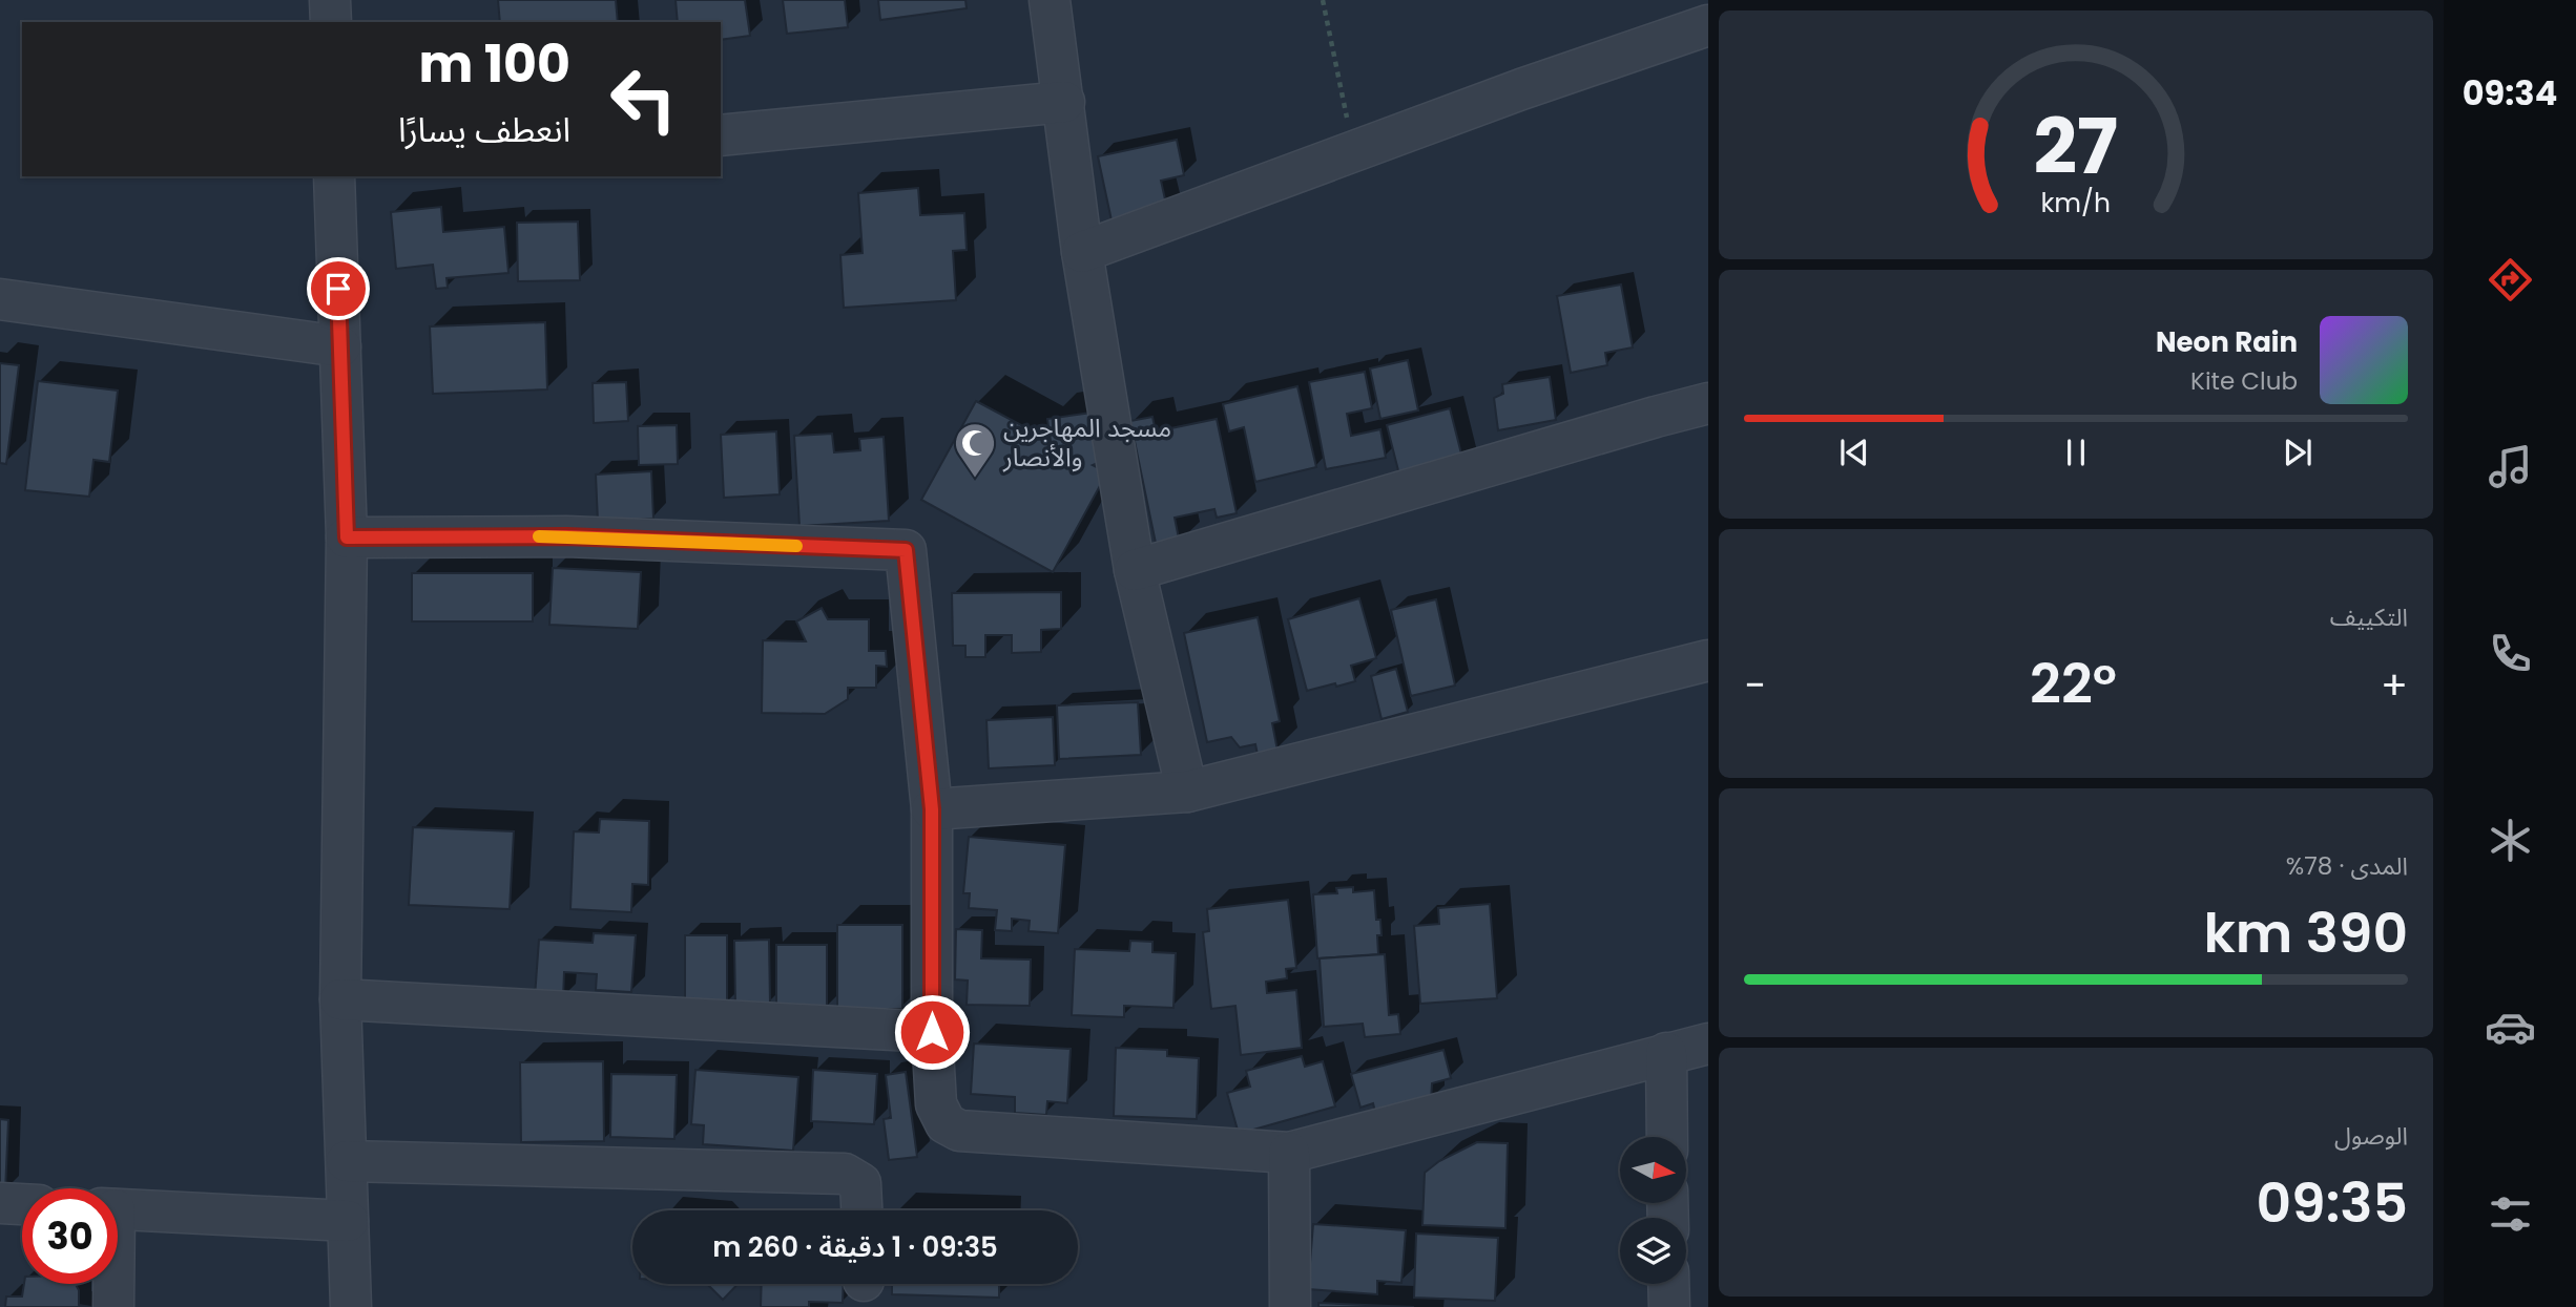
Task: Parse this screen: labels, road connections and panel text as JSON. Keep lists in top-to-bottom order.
{
  "places": {
    "mosque": ["مسجد المهاجرين والأنصار"]
  },
  "north": "right",
  "page": {
    "tabs": "09:34",
    "turn": ["100 m", "انعطف يسارًا"],
    "song": ["Neon Rain", "Kite Club"],
    "tile": [
      "التكييف",
      ["المدى · 78%", "390 km"],
      ["الوصول", "09:35"]
    ],
    "heat": ["−", "22°", "+"],
    "limit": "30",
    "trip": "09:35 · 1 دقيقة · 260 m",
    "gauge": ["27", "km/h"]
  }
}
